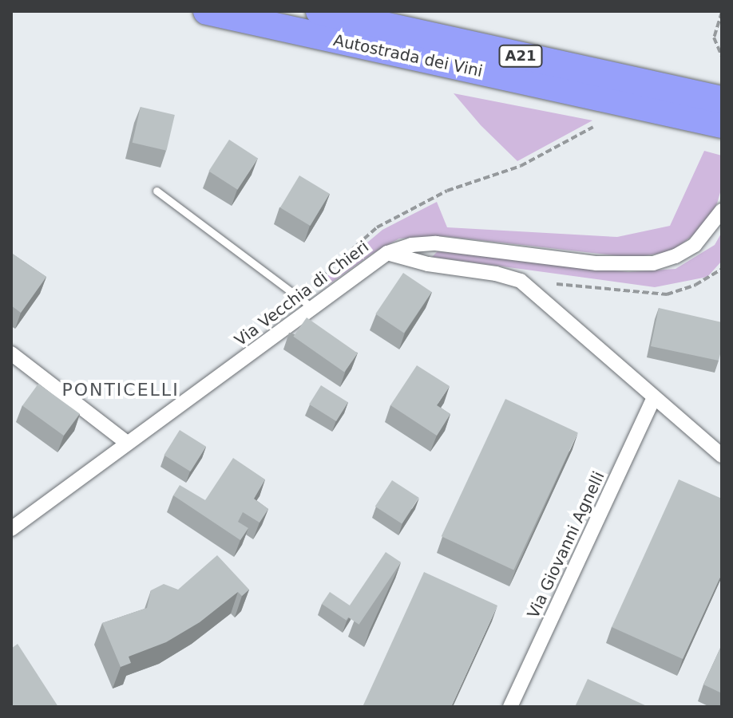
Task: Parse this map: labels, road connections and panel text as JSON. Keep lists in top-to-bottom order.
{
  "streets": {
    "highway": ["Autostrada dei Vini", "A21"],
    "street": ["Via Vecchia di Chieri", "Via Giovanni Agnelli"]
  },
  "districts": ["PONTICELLI"]
}
